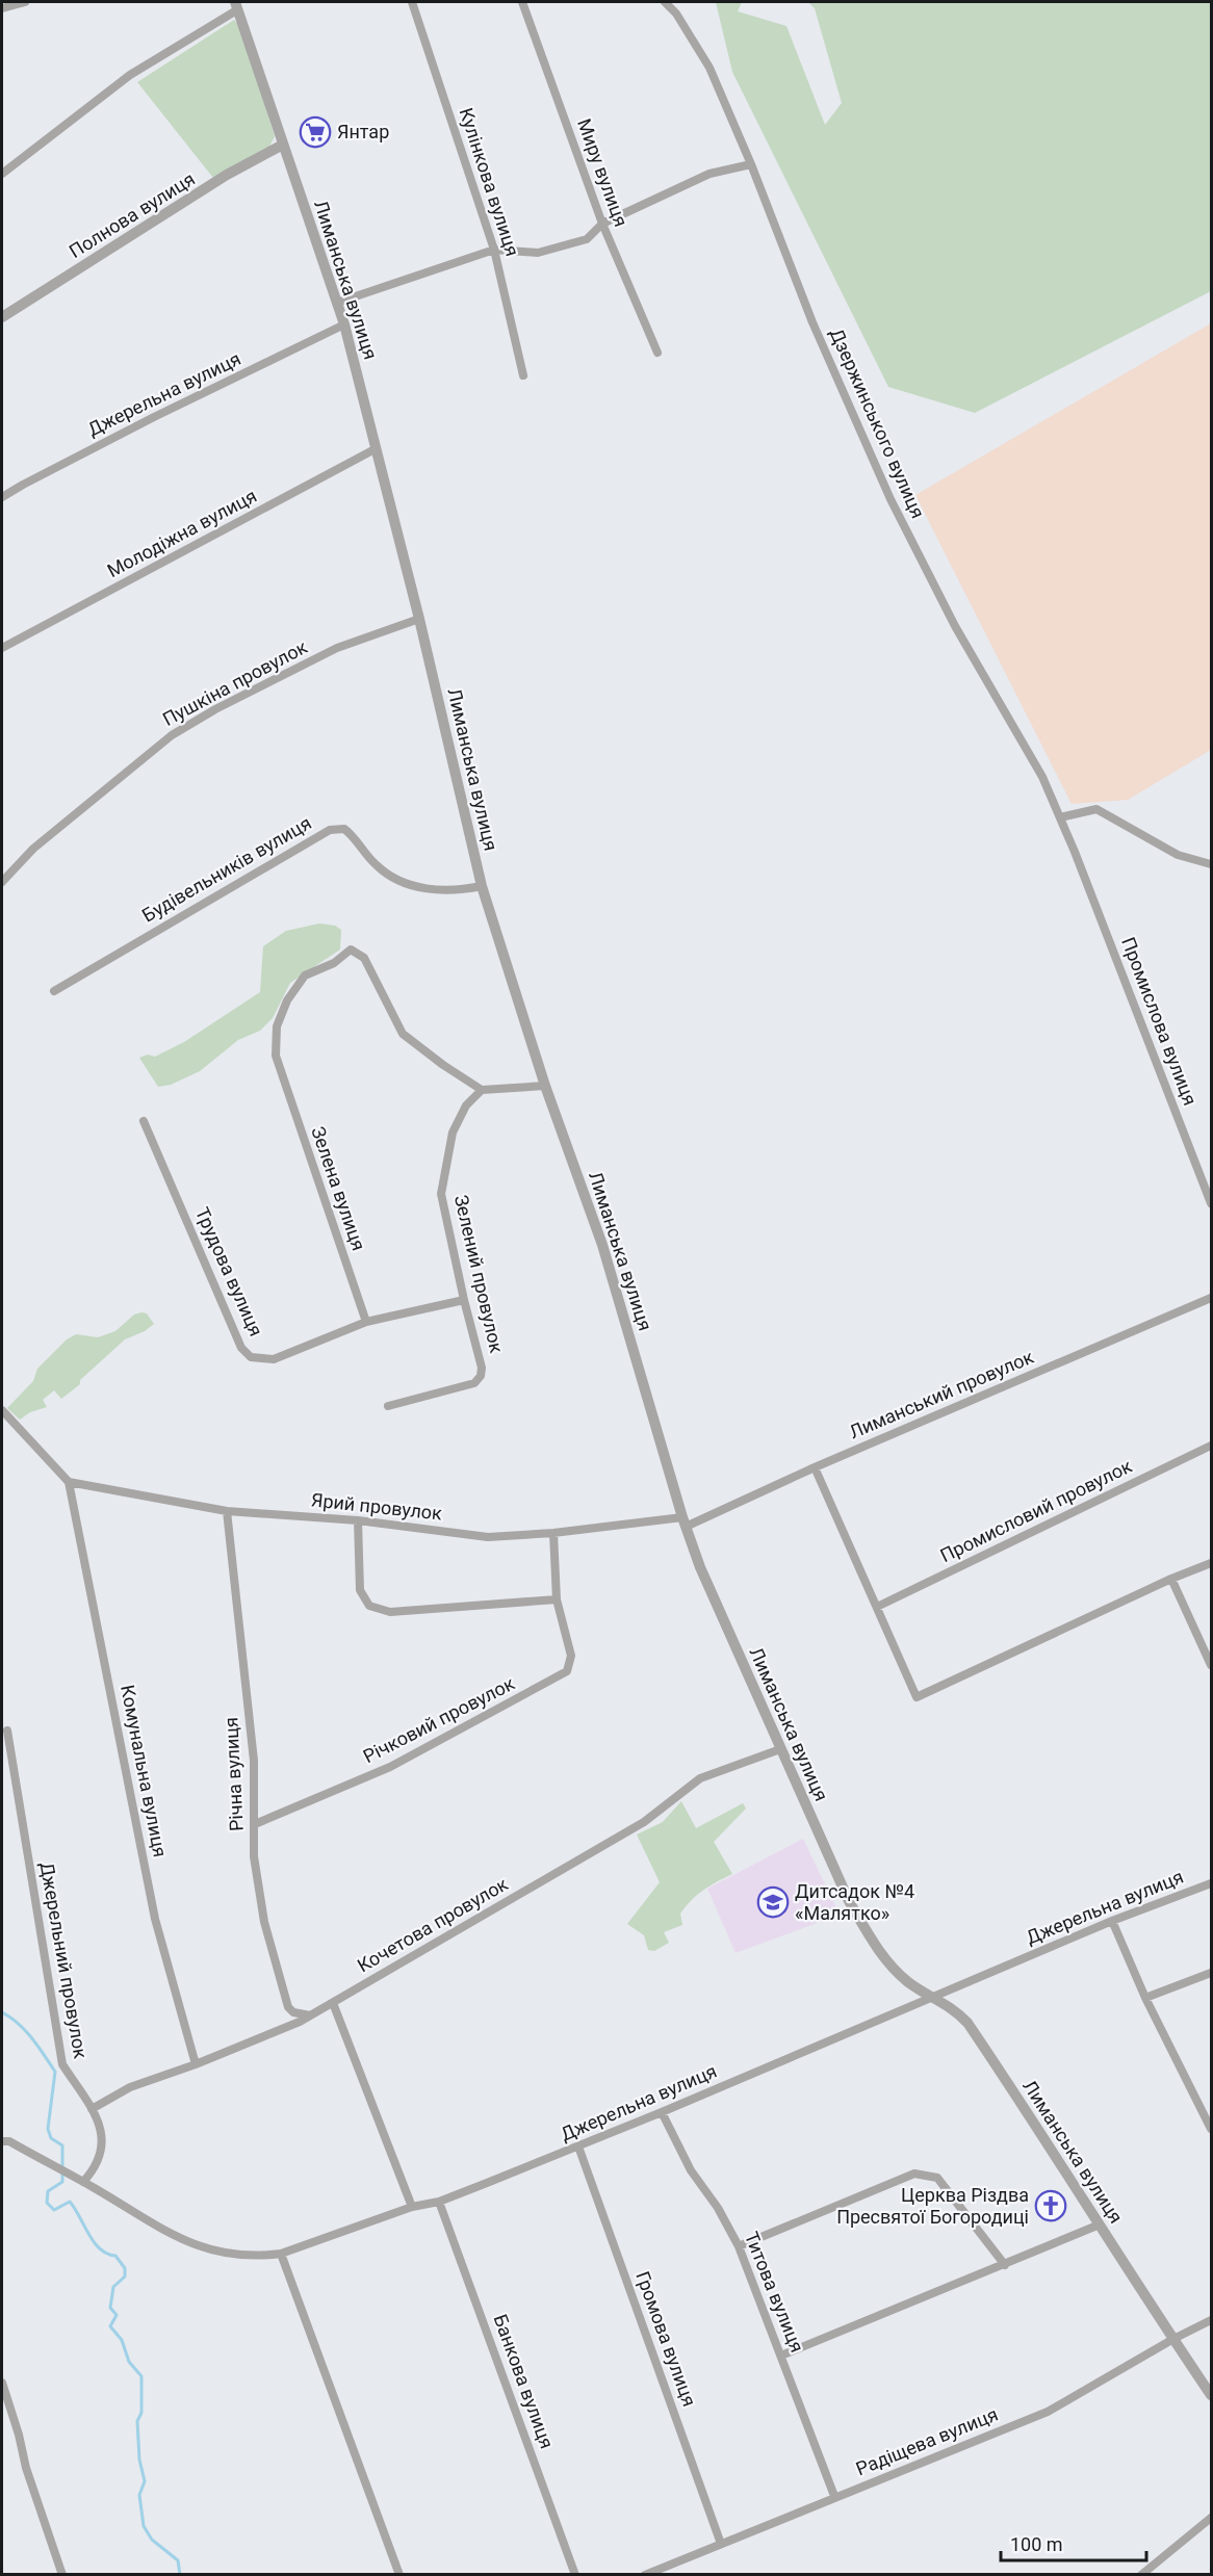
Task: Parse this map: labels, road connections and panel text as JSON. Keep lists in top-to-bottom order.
{
  "streets": {
    "street": [
      "Миру вулиця",
      "Кулінкова вулиця",
      "Полнова вулиця",
      "Лиманська вулиця",
      "Джерельна вулиця",
      "Дзержинського вулиця",
      "Молодіжна вулиця",
      "Пушкіна провулок",
      "Будівельників вулиця",
      "Промислова вулиця",
      "Зелена вулиця",
      "Трудова вулиця",
      "Зелений провулок",
      "Лиманський провулок",
      "Ярий провулок",
      "Промисловий провулок",
      "Річковий провулок",
      "Комунальна вулиця",
      "Річна вулиця",
      "Кочетова провулок",
      "Джерельний провулок",
      "Титова вулиця",
      "Громова вулиця",
      "Банкова вулиця",
      "Радіщева вулиця"
    ]
  },
  "crossings": [
    ["Полнова вулиця", "Лиманська вулиця"],
    ["Лиманська вулиця", "Джерельна вулиця"],
    ["Лиманська вулиця", "Молодіжна вулиця"],
    ["Лиманська вулиця", "Пушкіна провулок"],
    ["Лиманська вулиця", "Будівельників вулиця"],
    ["Лиманська вулиця", "Лиманський провулок"],
    ["Лиманська вулиця", "Ярий провулок"],
    ["Лиманська вулиця", "Кочетова провулок"],
    ["Лиманська вулиця", "Радіщева вулиця"],
    ["Джерельна вулиця", "Джерельний провулок"],
    ["Джерельна вулиця", "Титова вулиця"],
    ["Джерельна вулиця", "Громова вулиця"],
    ["Джерельна вулиця", "Банкова вулиця"],
    ["Дзержинського вулиця", "Промислова вулиця"],
    ["Зелена вулиця", "Трудова вулиця"],
    ["Зелена вулиця", "Зелений провулок"],
    ["Лиманський провулок", "Ярий провулок"],
    ["Ярий провулок", "Річковий провулок"],
    ["Ярий провулок", "Комунальна вулиця"],
    ["Ярий провулок", "Річна вулиця"],
    ["Річковий провулок", "Річна вулиця"],
    ["Комунальна вулиця", "Кочетова провулок"],
    ["Річна вулиця", "Кочетова провулок"],
    ["Кочетова провулок", "Джерельний провулок"],
    ["Титова вулиця", "Радіщева вулиця"],
    ["Громова вулиця", "Радіщева вулиця"]
  ],
  "places": {
    "supermarket": ["Янтар"],
    "school or university": ["Дитсадок №4 «Малятко»"],
    "church": ["Церква Різдва Пресвятої Богородиці"]
  },
  "scale_bar": "100 m"
}
